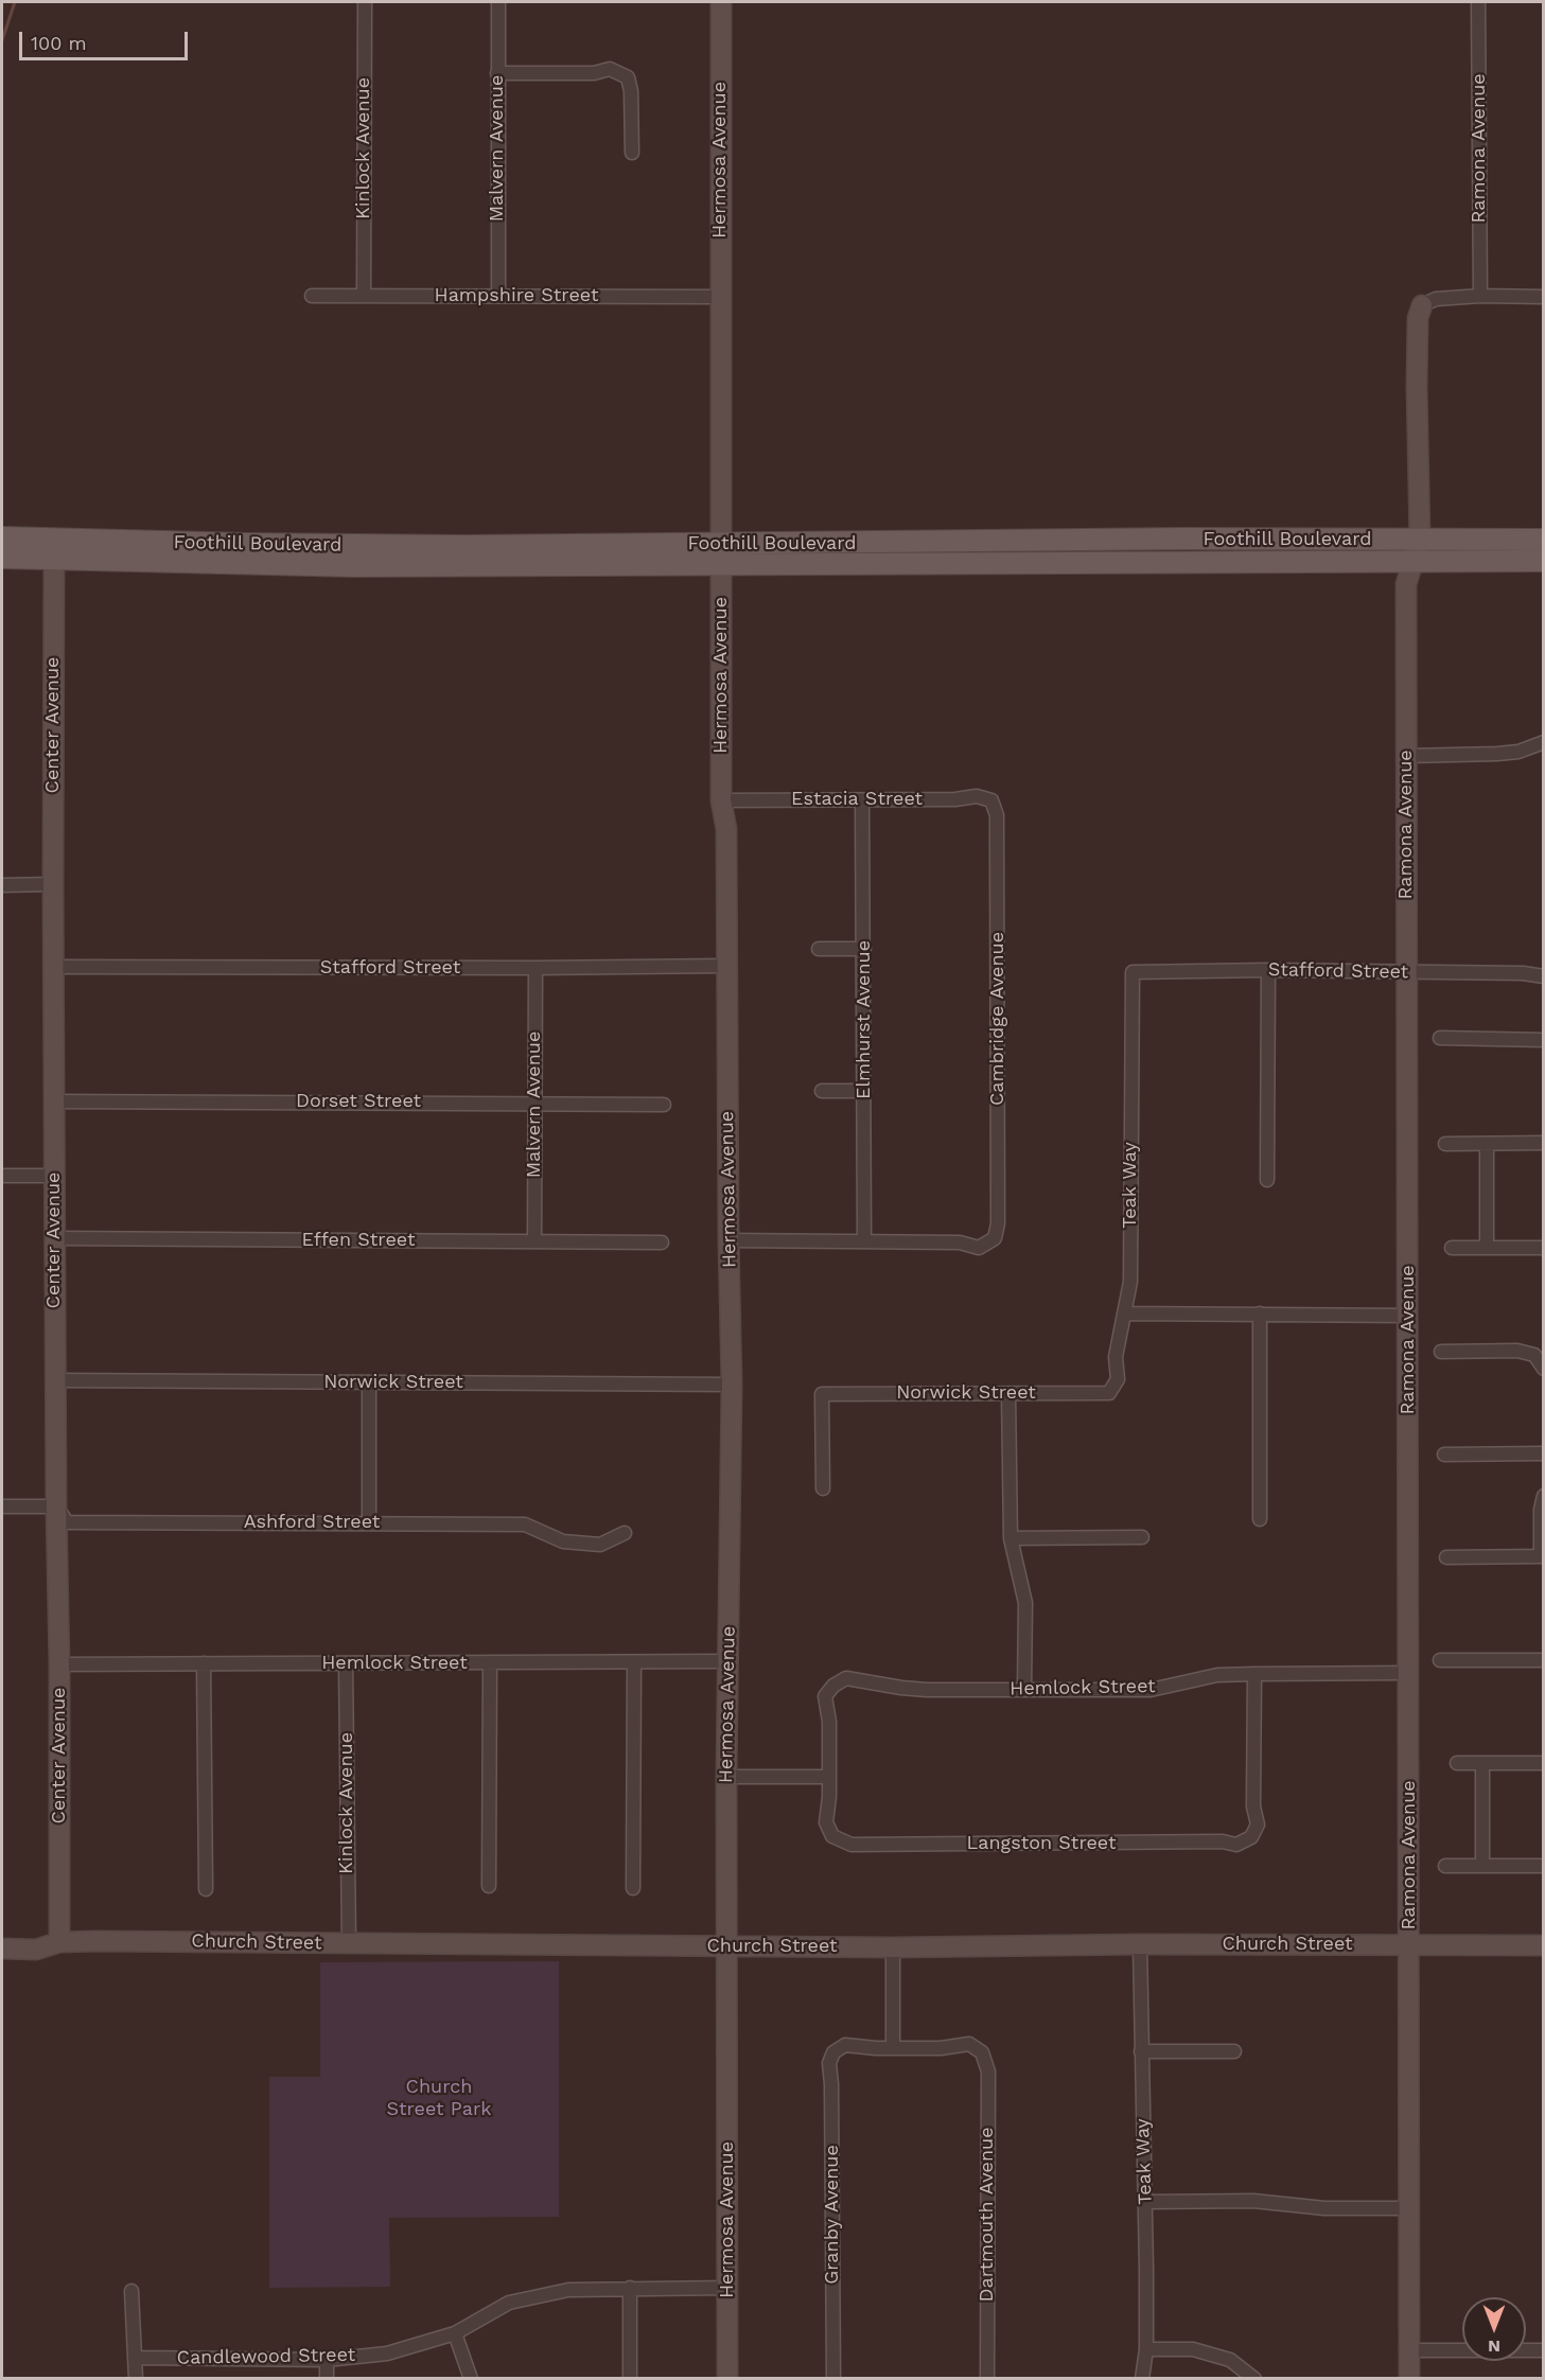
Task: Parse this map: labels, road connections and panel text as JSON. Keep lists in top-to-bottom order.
{
  "streets": {
    "main road": ["Foothill Boulevard"],
    "street": [
      "Kinlock Avenue",
      "Malvern Avenue",
      "Ramona Avenue",
      "Hermosa Avenue",
      "Hampshire Street",
      "Center Avenue",
      "Estacia Street",
      "Stafford Street",
      "Cambridge Avenue",
      "Elmhurst Avenue",
      "Dorset Street",
      "Teak Way",
      "Effen Street",
      "Norwick Street",
      "Ashford Street",
      "Hemlock Street",
      "Langston Street",
      "Church Street",
      "Granby Avenue",
      "Dartmouth Avenue",
      "Candlewood Street"
    ]
  },
  "crossings": [
    ["Kinlock Avenue", "Hampshire Street"],
    ["Kinlock Avenue", "Hemlock Street"],
    ["Kinlock Avenue", "Church Street"],
    ["Malvern Avenue", "Hampshire Street"],
    ["Malvern Avenue", "Stafford Street"],
    ["Malvern Avenue", "Dorset Street"],
    ["Malvern Avenue", "Effen Street"],
    ["Ramona Avenue", "Foothill Boulevard"],
    ["Ramona Avenue", "Stafford Street"],
    ["Ramona Avenue", "Hemlock Street"],
    ["Ramona Avenue", "Church Street"],
    ["Hermosa Avenue", "Hampshire Street"],
    ["Hermosa Avenue", "Foothill Boulevard"],
    ["Hermosa Avenue", "Estacia Street"],
    ["Hermosa Avenue", "Stafford Street"],
    ["Hermosa Avenue", "Norwick Street"],
    ["Hermosa Avenue", "Hemlock Street"],
    ["Hermosa Avenue", "Church Street"],
    ["Hermosa Avenue", "Candlewood Street"],
    ["Foothill Boulevard", "Center Avenue"],
    ["Center Avenue", "Stafford Street"],
    ["Center Avenue", "Dorset Street"],
    ["Center Avenue", "Effen Street"],
    ["Center Avenue", "Norwick Street"],
    ["Center Avenue", "Ashford Street"],
    ["Center Avenue", "Hemlock Street"],
    ["Center Avenue", "Church Street"],
    ["Estacia Street", "Cambridge Avenue"],
    ["Estacia Street", "Elmhurst Avenue"],
    ["Stafford Street", "Teak Way"],
    ["Cambridge Avenue", "Elmhurst Avenue"],
    ["Teak Way", "Norwick Street"],
    ["Teak Way", "Church Street"],
    ["Hemlock Street", "Langston Street"],
    ["Granby Avenue", "Dartmouth Avenue"]
  ],
  "parks": ["Church Street Park"],
  "scale_bar": "100 m",
  "north": "bottom"
}
